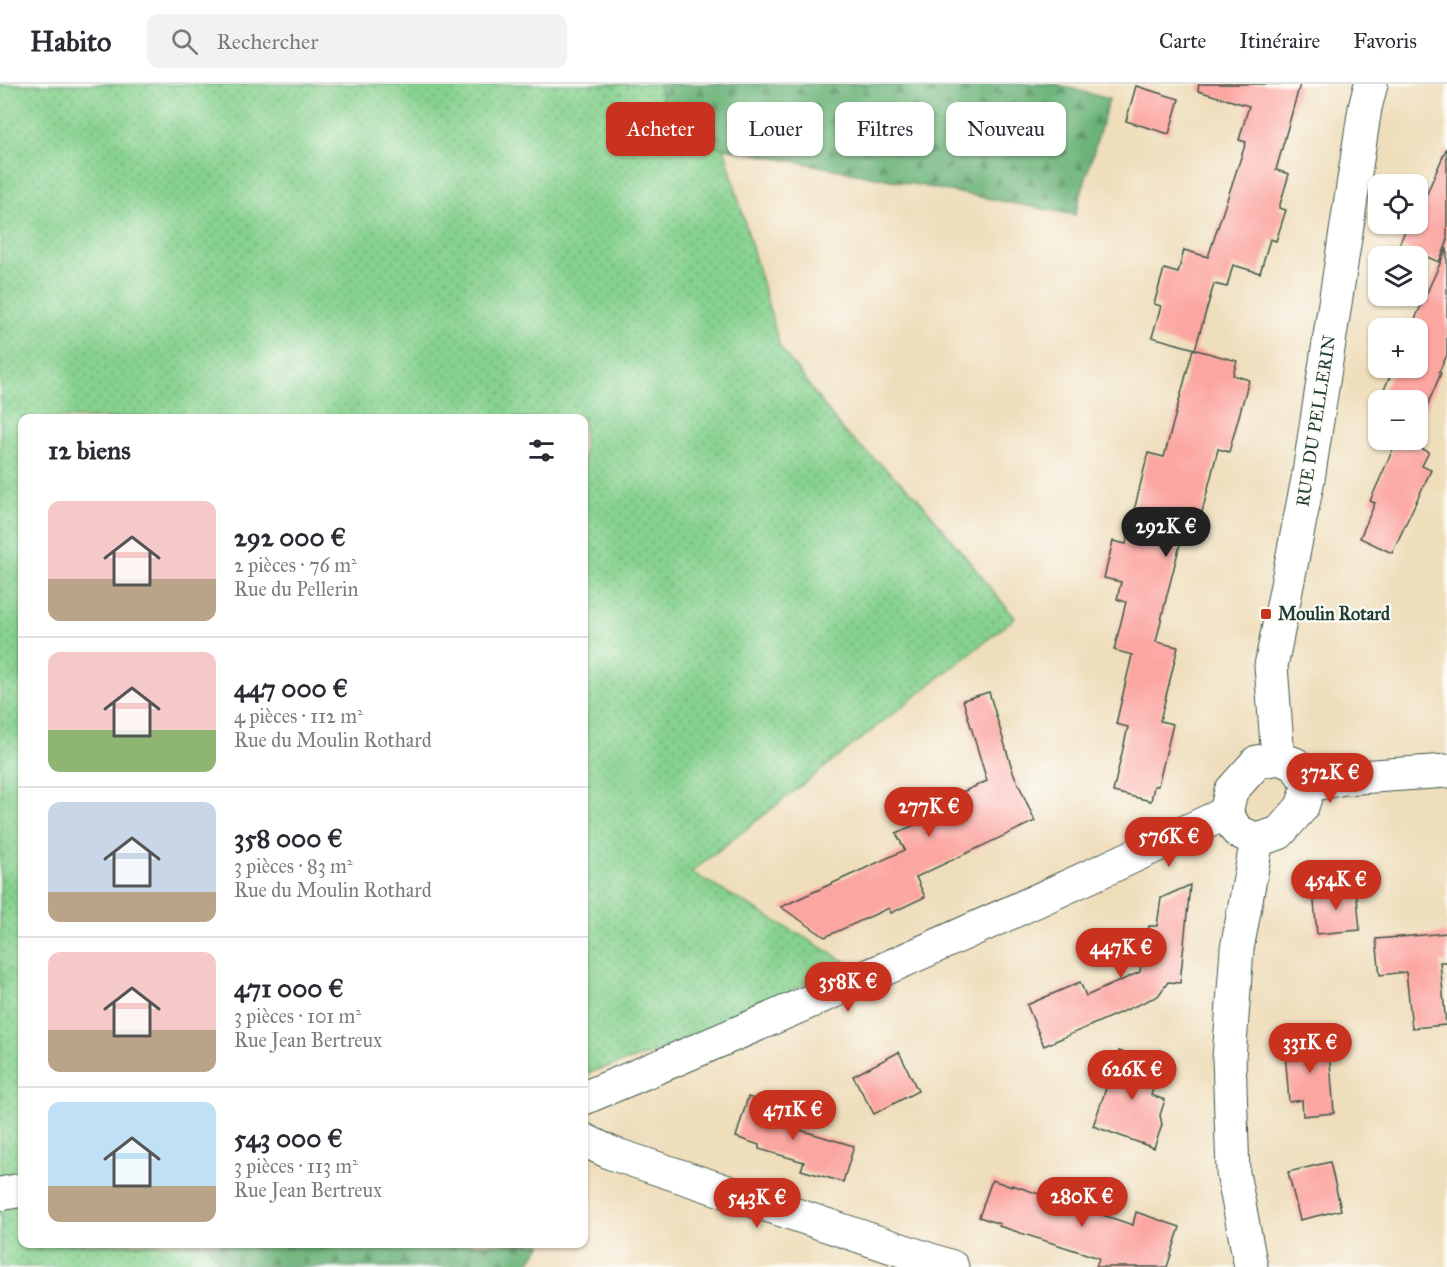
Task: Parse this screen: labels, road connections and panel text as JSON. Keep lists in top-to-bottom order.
{
  "streets": {
    "main road": ["RUE DU PELLERIN"]
  },
  "places": {
    "transit": ["Moulin Rotard"]
  },
  "page": {
    "header": "Habito",
    "search": "Rechercher",
    "nav": ["Carte", "Itinéraire", "Favoris"],
    "chip": [
      "Acheter",
      "Louer",
      "Filtres",
      "Nouveau"
    ],
    "map_buttons": ["+", "−"],
    "heading": "12 biens",
    "list": [
      {
        "name": "292 000 €",
        "note": "2 pièces · 76 m² · Rue du Pellerin"
      },
      {
        "name": "447 000 €",
        "note": "4 pièces · 112 m² · Rue du Moulin Rothard"
      },
      {
        "name": "358 000 €",
        "note": "3 pièces · 83 m² · Rue du Moulin Rothard"
      },
      {
        "name": "471 000 €",
        "note": "3 pièces · 101 m² · Rue Jean Bertreux"
      },
      {
        "name": "543 000 €",
        "note": "3 pièces · 113 m² · Rue Jean Bertreux"
      }
    ],
    "price": [
      "292K €",
      "372K €",
      "277K €",
      "576K €",
      "454K €",
      "447K €",
      "358K €",
      "331K €",
      "626K €",
      "471K €",
      "280K €",
      "543K €"
    ]
  }
}
